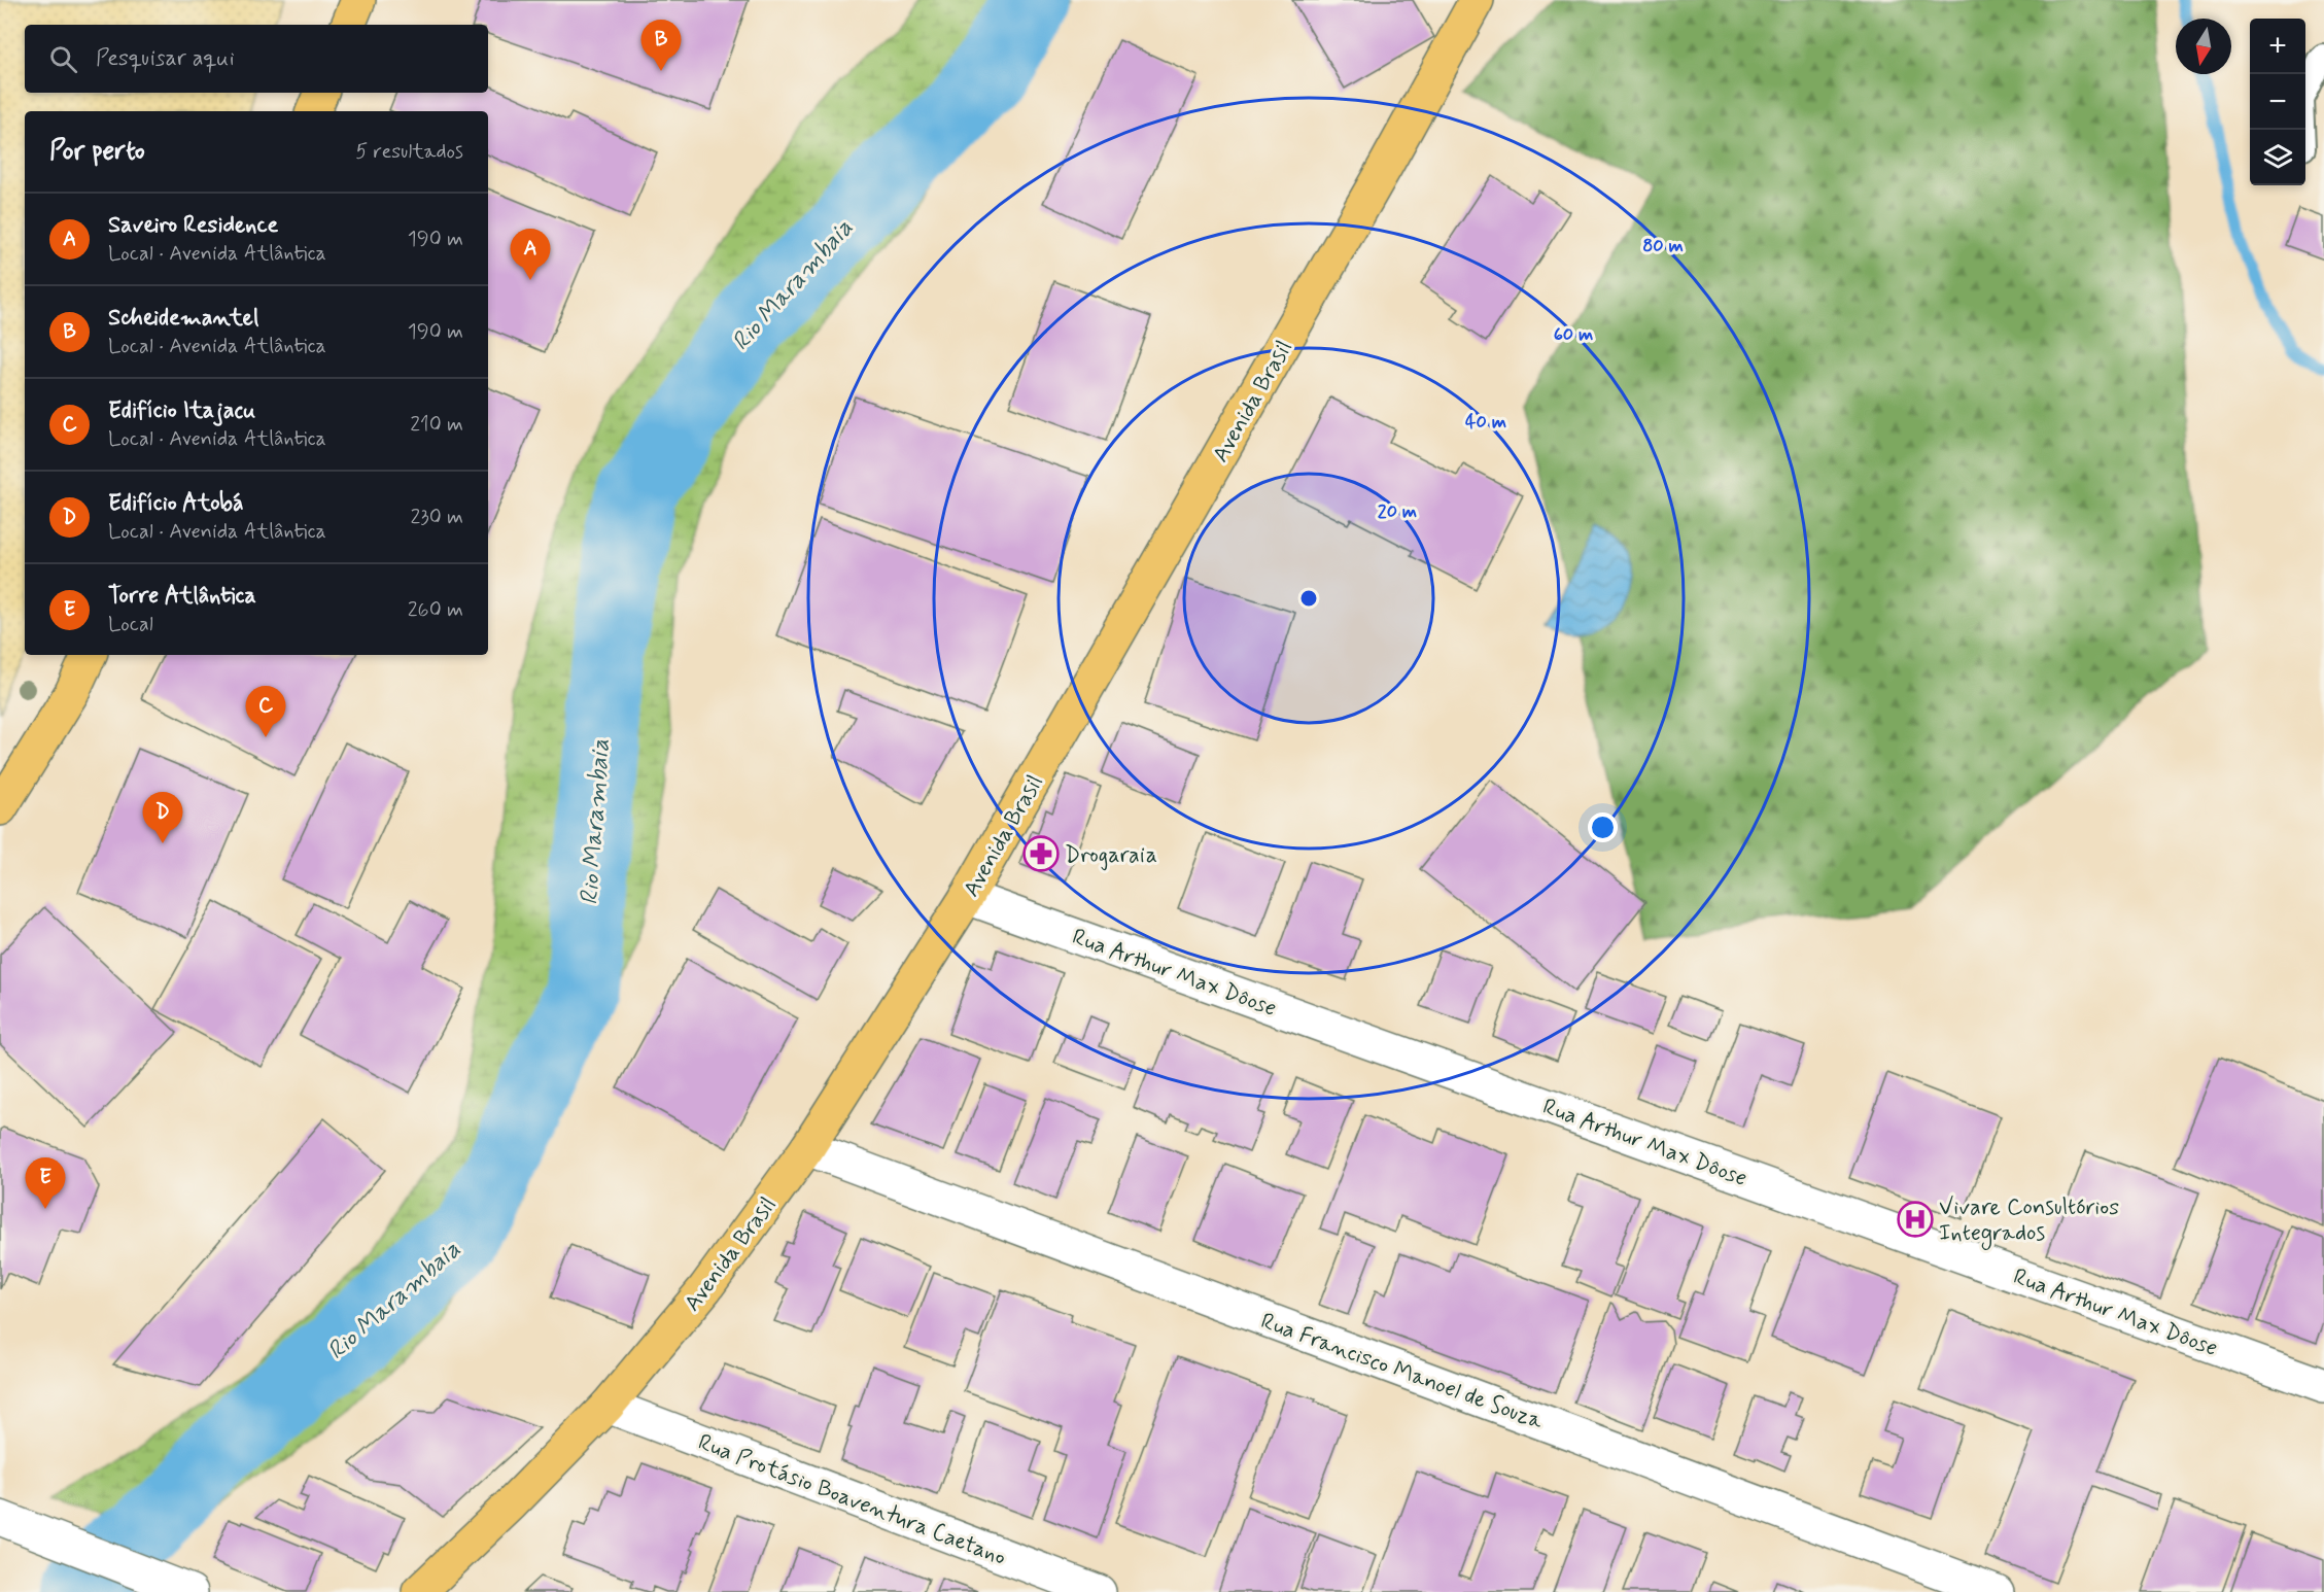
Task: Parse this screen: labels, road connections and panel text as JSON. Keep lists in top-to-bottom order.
{
  "streets": {
    "main road": ["Avenida Brasil"],
    "street": ["Rua Arthur Max Dôose", "Rua Francisco Manoel de Souza", "Rua Protásio Boaventura Caetano"]
  },
  "crossings": [
    ["Avenida Brasil", "Rua Arthur Max Dôose"],
    ["Avenida Brasil", "Rua Francisco Manoel de Souza"],
    ["Avenida Brasil", "Rua Protásio Boaventura Caetano"]
  ],
  "water": ["Rio Marambaia"],
  "places": {
    "pharmacy": ["Drogaraia"],
    "hospital": ["Vivare Consultórios Integrados"]
  },
  "north": "bottom",
  "page": {
    "map_buttons": ["+", "−"],
    "pins": [
      "B",
      "A",
      "C",
      "D",
      "E"
    ],
    "search": "Pesquisar aqui",
    "heading": ["Por perto", "5 resultados"],
    "list": [
      {
        "mark": "A",
        "name": "Saveiro Residence",
        "note": "Local · Avenida Atlântica",
        "value": "190 m"
      },
      {
        "mark": "B",
        "name": "Scheidemantel",
        "note": "Local · Avenida Atlântica",
        "value": "190 m"
      },
      {
        "mark": "C",
        "name": "Edifício Itajacu",
        "note": "Local · Avenida Atlântica",
        "value": "210 m"
      },
      {
        "mark": "D",
        "name": "Edifício Atobá",
        "note": "Local · Avenida Atlântica",
        "value": "230 m"
      },
      {
        "mark": "E",
        "name": "Torre Atlântica",
        "note": "Local",
        "value": "260 m"
      }
    ]
  },
  "rings": [
    "80 m",
    "60 m",
    "40 m",
    "20 m"
  ]
}
